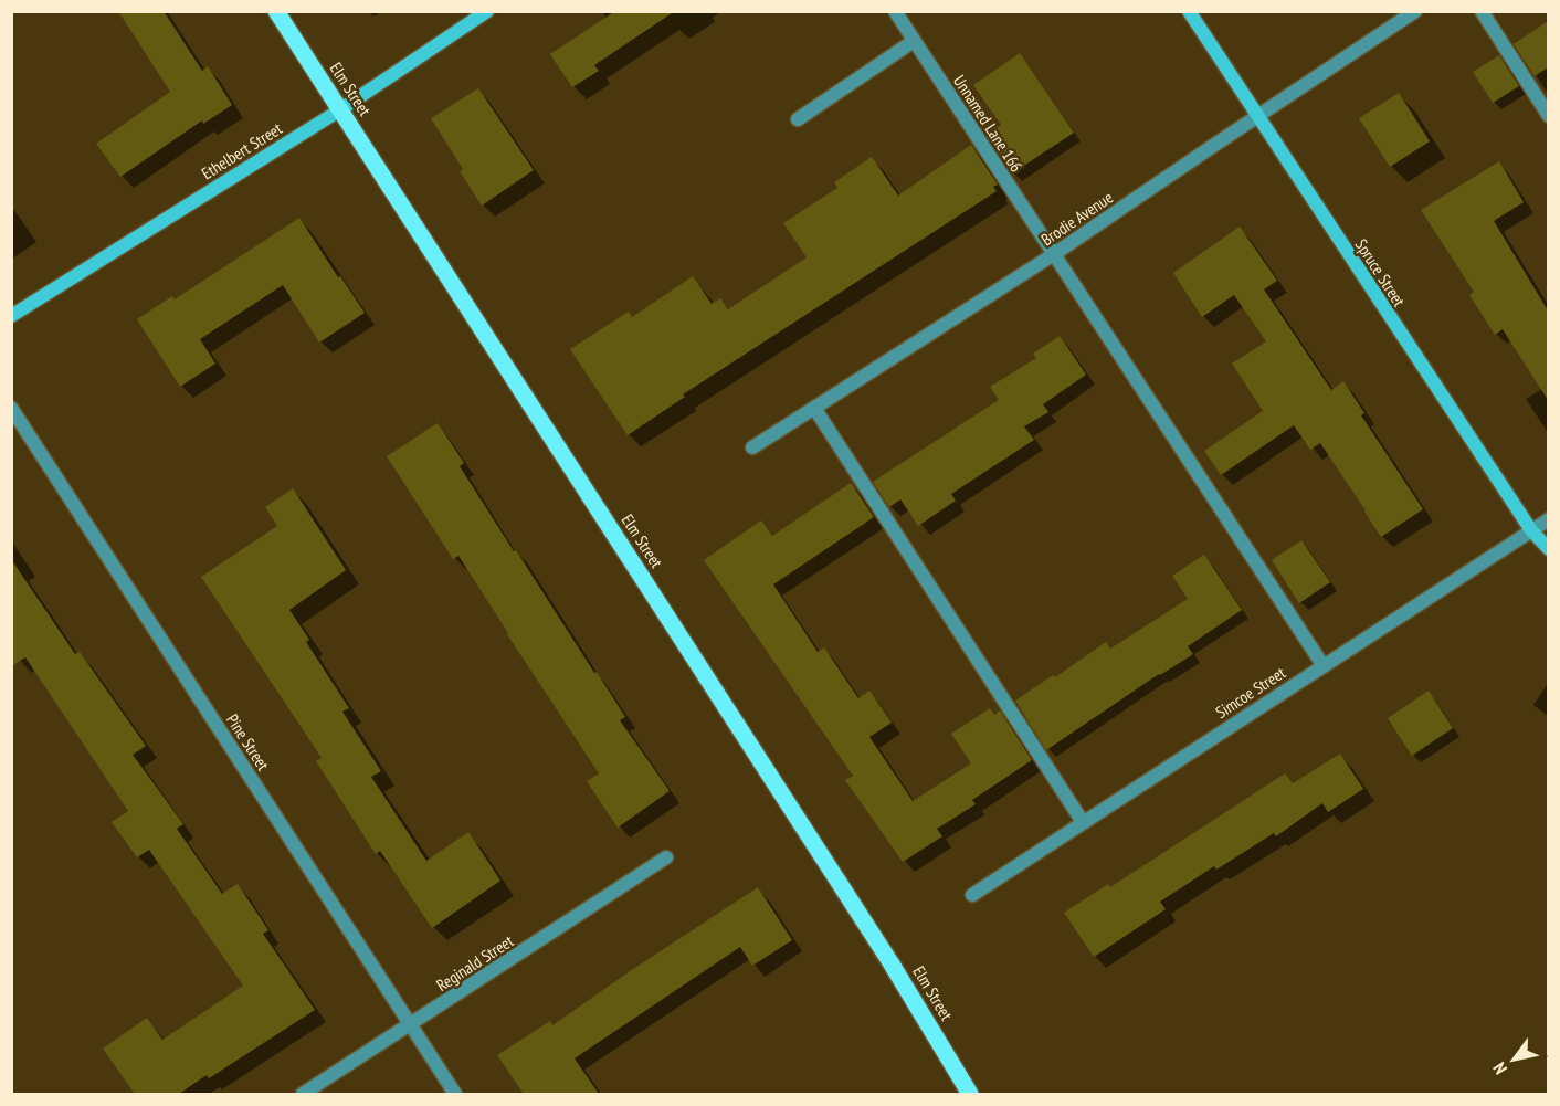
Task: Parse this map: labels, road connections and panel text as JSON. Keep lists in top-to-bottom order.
{
  "streets": {
    "main road": ["Elm Street"],
    "street": [
      "Unnamed Lane 166",
      "Ethelbert Street",
      "Brodie Avenue",
      "Spruce Street",
      "Simcoe Street",
      "Pine Street",
      "Reginald Street"
    ]
  },
  "crossings": [
    ["Elm Street", "Ethelbert Street"],
    ["Unnamed Lane 166", "Brodie Avenue"],
    ["Unnamed Lane 166", "Simcoe Street"],
    ["Brodie Avenue", "Spruce Street"],
    ["Spruce Street", "Simcoe Street"],
    ["Pine Street", "Reginald Street"]
  ],
  "north": "bottom left"
}
